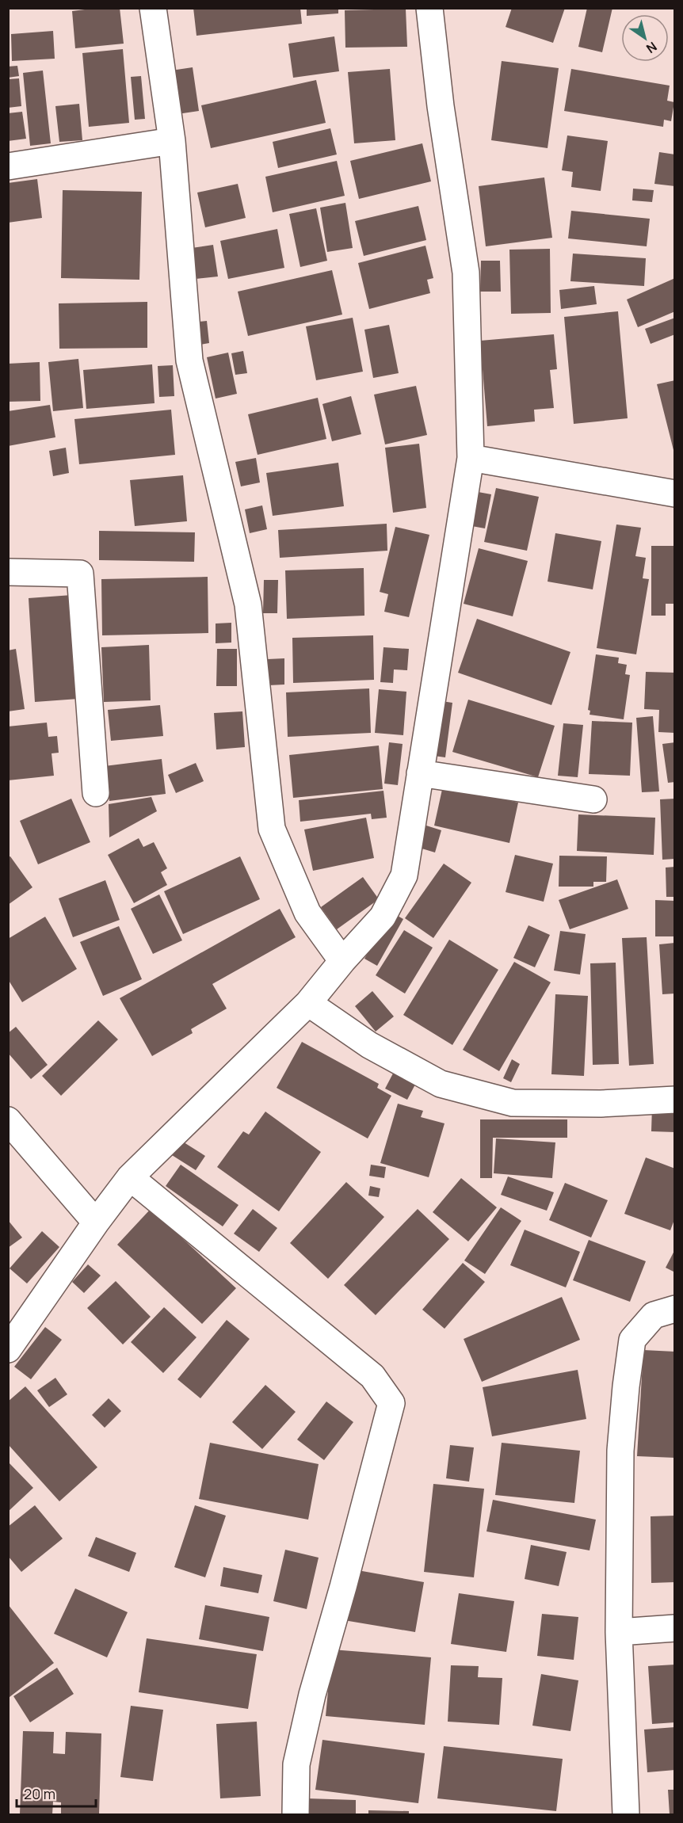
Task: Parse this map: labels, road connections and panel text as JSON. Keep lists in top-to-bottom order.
{
  "scale_bar": "20 m",
  "north": "bottom right"
}
